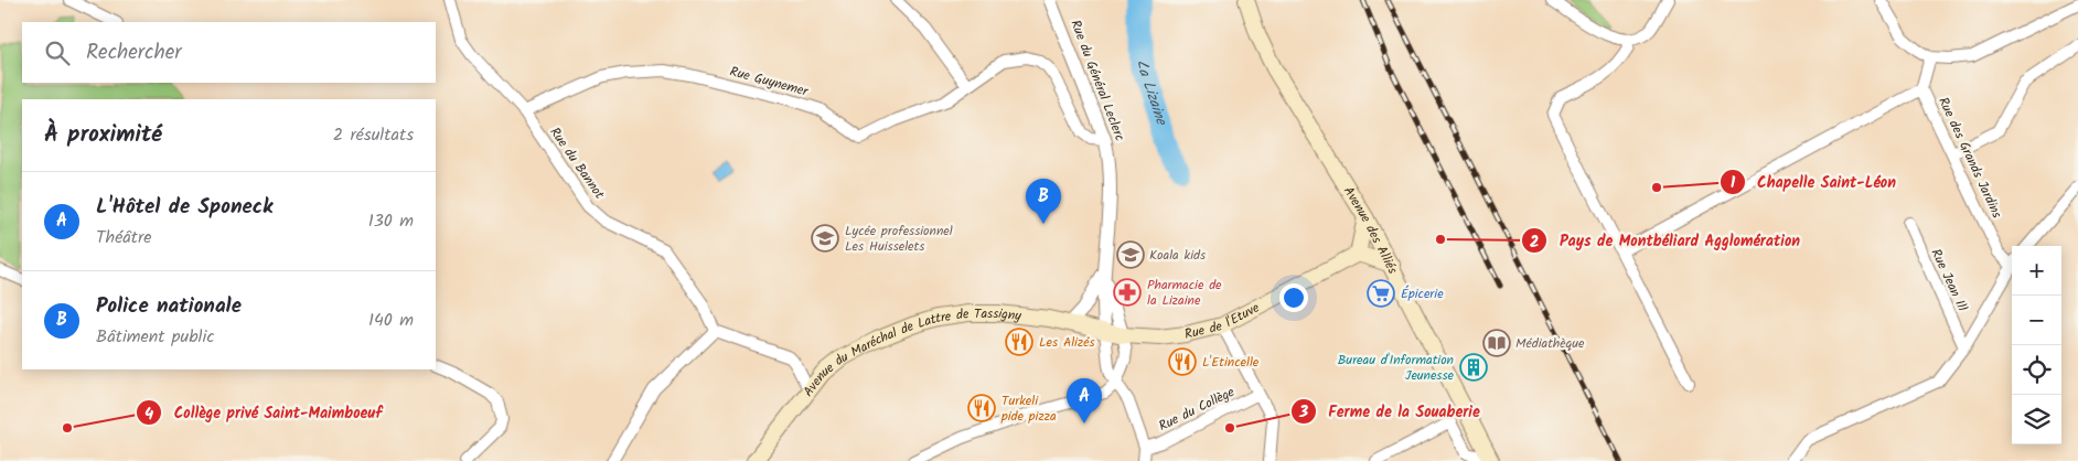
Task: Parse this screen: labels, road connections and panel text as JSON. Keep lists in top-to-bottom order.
{
  "streets": {
    "main road": ["Avenue des Alliés", "Rue de l'Etuve", "Avenue du Maréchal de Lattre de Tassigny"],
    "street": [
      "Rue du Général Leclerc",
      "Rue Guynemer",
      "Rue des Grands Jardins",
      "Rue du Bannot",
      "Rue Jean Ill",
      "Rue du Collège"
    ]
  },
  "crossings": [
    ["Rue du Général Leclerc", "Rue Guynemer"],
    ["Rue du Général Leclerc", "Rue de l'Etuve"],
    ["Rue du Général Leclerc", "Avenue du Maréchal de Lattre de Tassigny"],
    ["Rue du Général Leclerc", "Rue du Collège"],
    ["Rue Guynemer", "Rue du Bannot"],
    ["Rue des Grands Jardins", "Rue Jean Ill"],
    ["Rue de l'Etuve", "Avenue du Maréchal de Lattre de Tassigny"]
  ],
  "water": ["La Lizaine"],
  "places": {
    "other": [
      "Chapelle Saint-Léon",
      "Pays de Montbéliard Agglomération",
      "Collège privé Saint-Maimboeuf",
      "Ferme de la Souaberie"
    ],
    "school or university": ["Lycée professionnel Les Huisselets", "Koala kids"],
    "pharmacy": ["Pharmacie de la Lizaine"],
    "supermarket": ["Épicerie"],
    "restaurant": ["Les Alizés", "L'Etincelle", "Turkeli pide pizza"],
    "library": ["Médiathèque"],
    "building": ["Bureau d'Information Jeunesse"]
  },
  "page": {
    "search": "Rechercher",
    "heading": ["À proximité", "2 résultats"],
    "list": [
      {
        "mark": "A",
        "name": "L'Hôtel de Sponeck",
        "note": "Théâtre",
        "value": "130 m"
      },
      {
        "mark": "B",
        "name": "Police nationale",
        "note": "Bâtiment public",
        "value": "140 m"
      }
    ],
    "pins": ["B", "A"],
    "map_buttons": ["+", "−"]
  }
}
